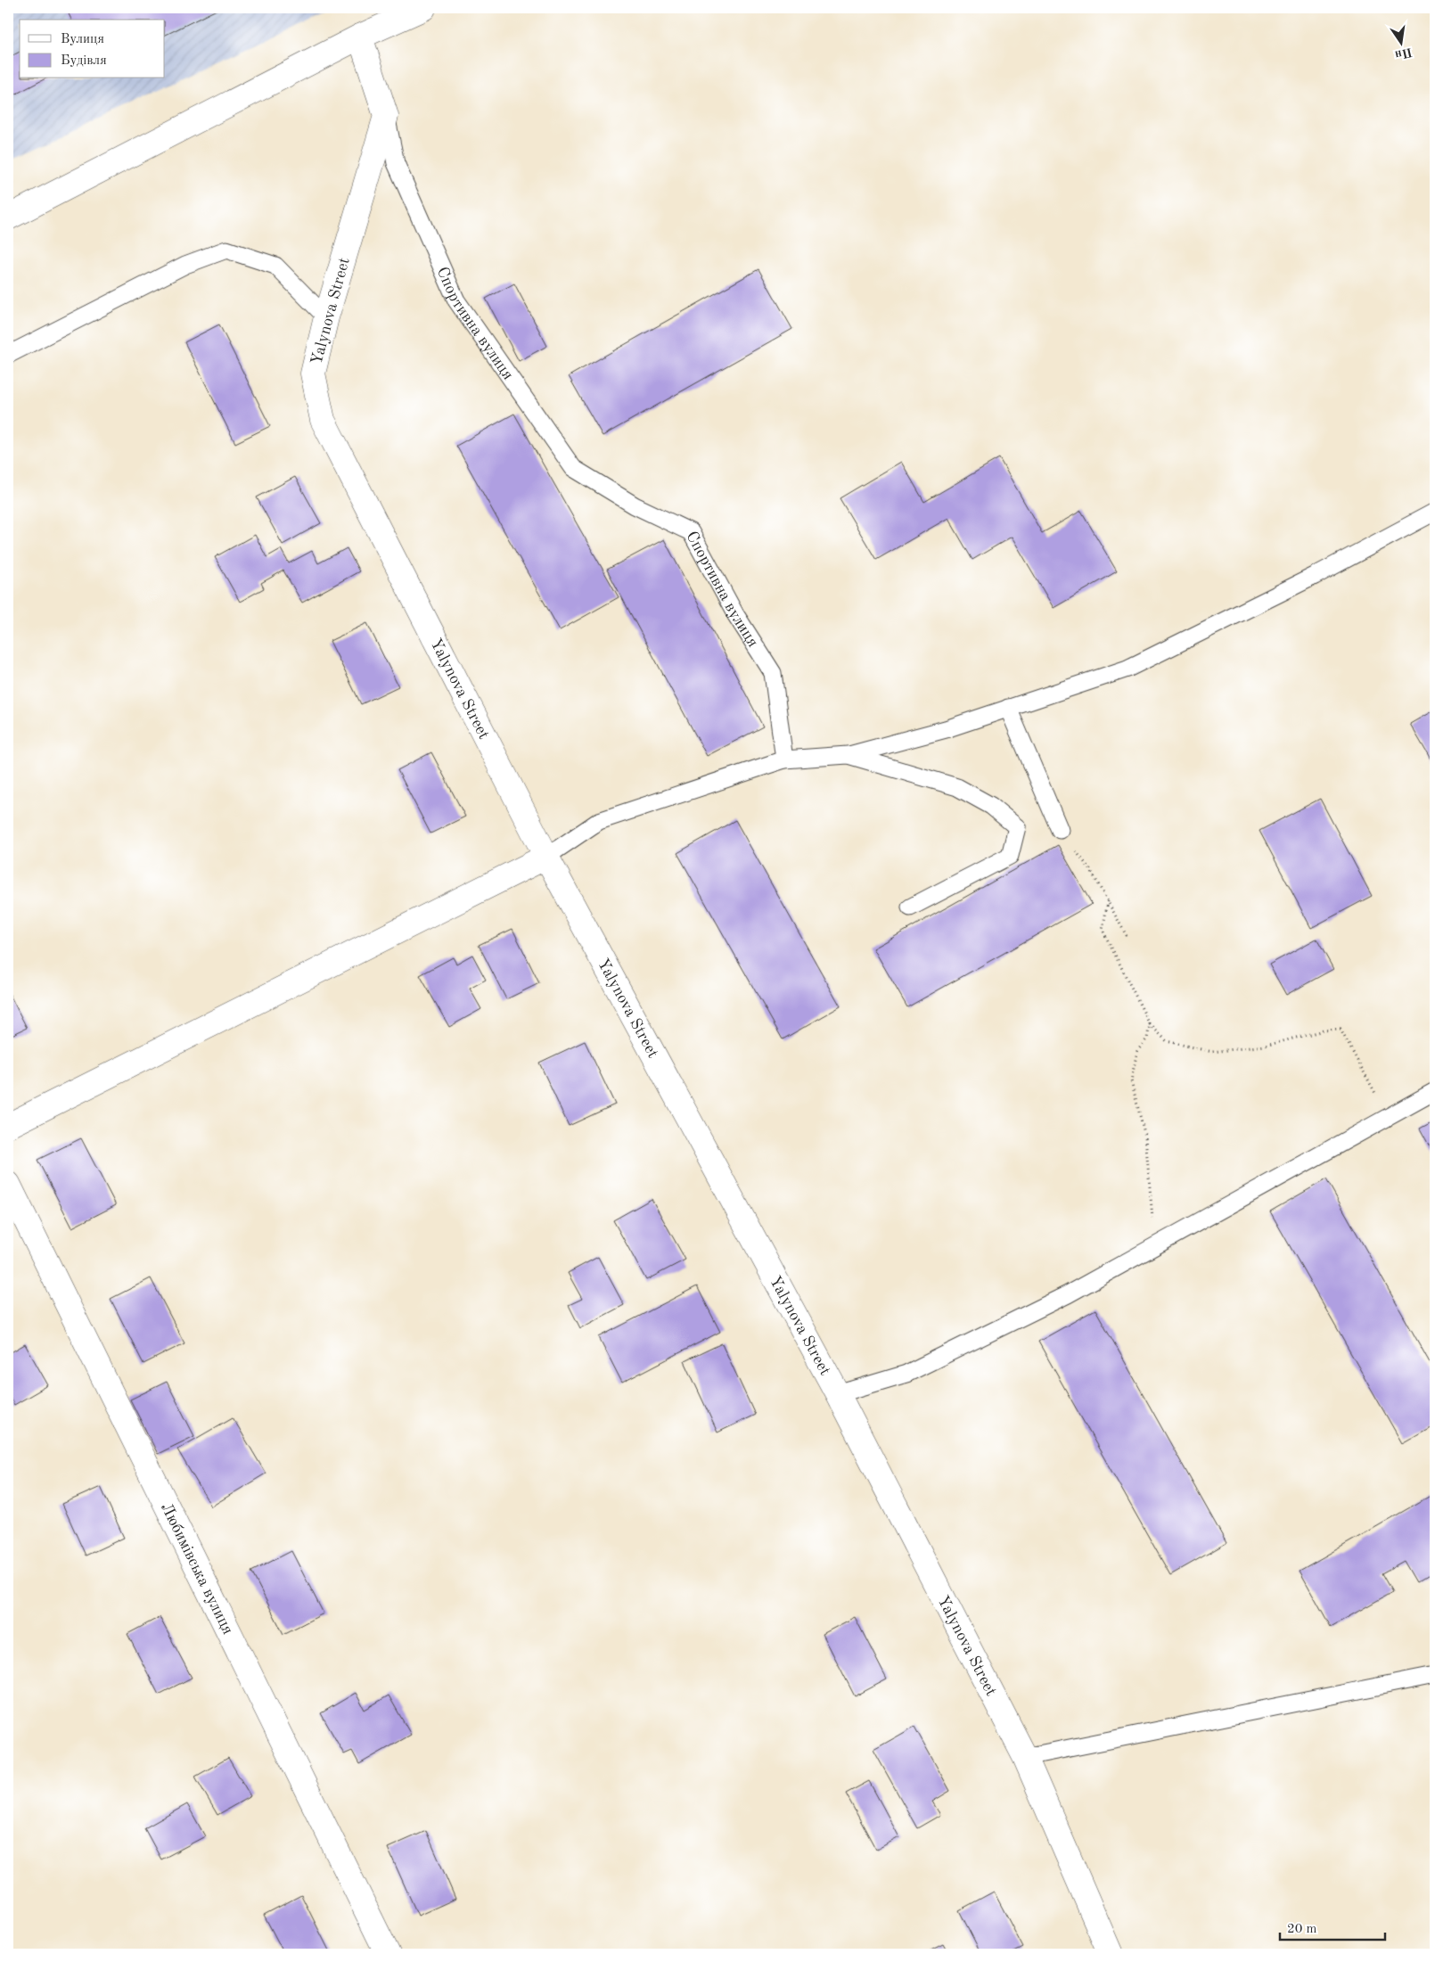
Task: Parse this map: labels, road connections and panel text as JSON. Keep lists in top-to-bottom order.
{
  "streets": {
    "street": ["Yalynova Street", "Любимівська вулиця"],
    "lane": ["Спортивна вулиця"]
  },
  "crossings": [
    ["Yalynova Street", "Спортивна вулиця"]
  ],
  "legend": ["Вулиця", "Будівля"],
  "scale_bar": "20 m",
  "north": "bottom"
}
